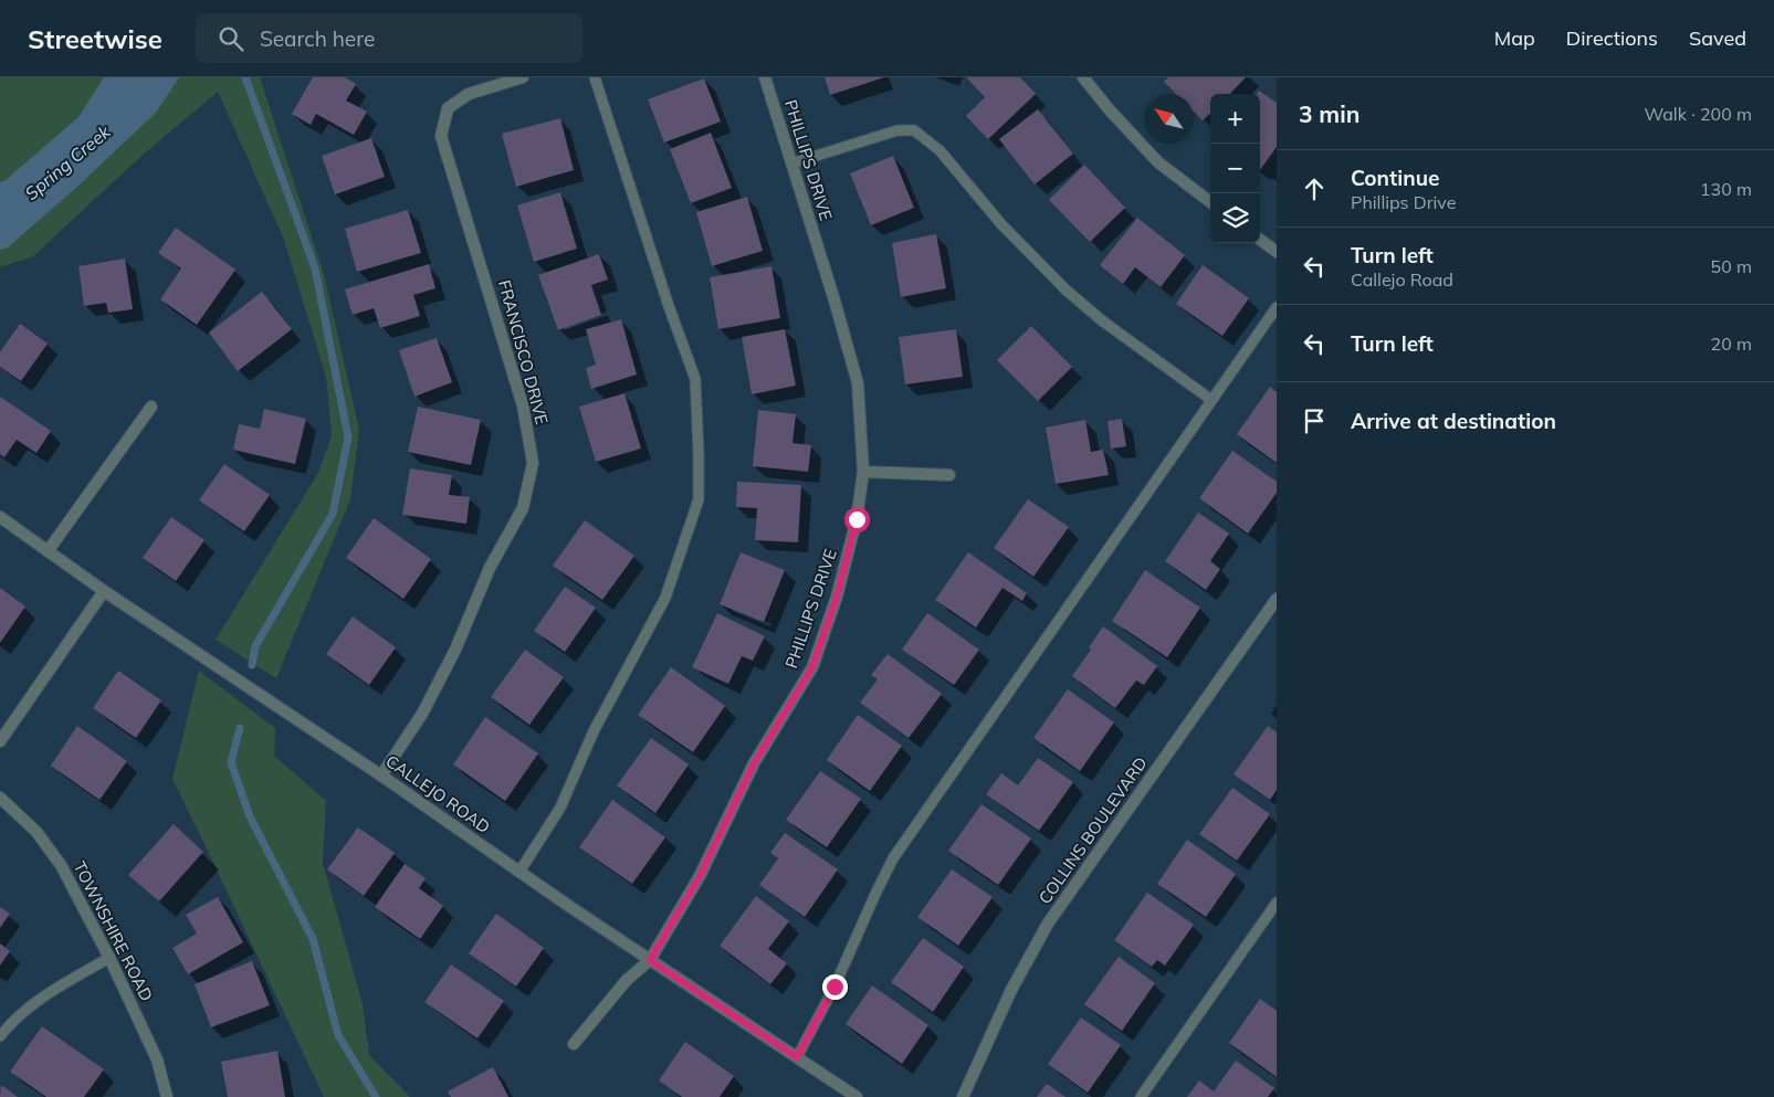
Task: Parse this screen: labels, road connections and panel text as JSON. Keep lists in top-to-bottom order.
{
  "streets": {
    "street": [
      "PHILLIPS DRIVE",
      "FRANCISCO DRIVE",
      "CALLEJO ROAD",
      "COLLINS BOULEVARD",
      "TOWNSHIRE ROAD"
    ]
  },
  "crossings": [
    ["PHILLIPS DRIVE", "CALLEJO ROAD"],
    ["FRANCISCO DRIVE", "CALLEJO ROAD"]
  ],
  "water": ["Spring Creek"],
  "north": "top left",
  "page": {
    "header": "Streetwise",
    "search": "Search here",
    "nav": ["Map", "Directions", "Saved"],
    "heading": ["3 min", "Walk · 200 m"],
    "map_buttons": ["+", "−"],
    "list": [
      ["Continue", "Phillips Drive", "130 m"],
      ["Turn left", "Callejo Road", "50 m"],
      ["Turn left", "20 m"],
      "Arrive at destination"
    ]
  }
}
